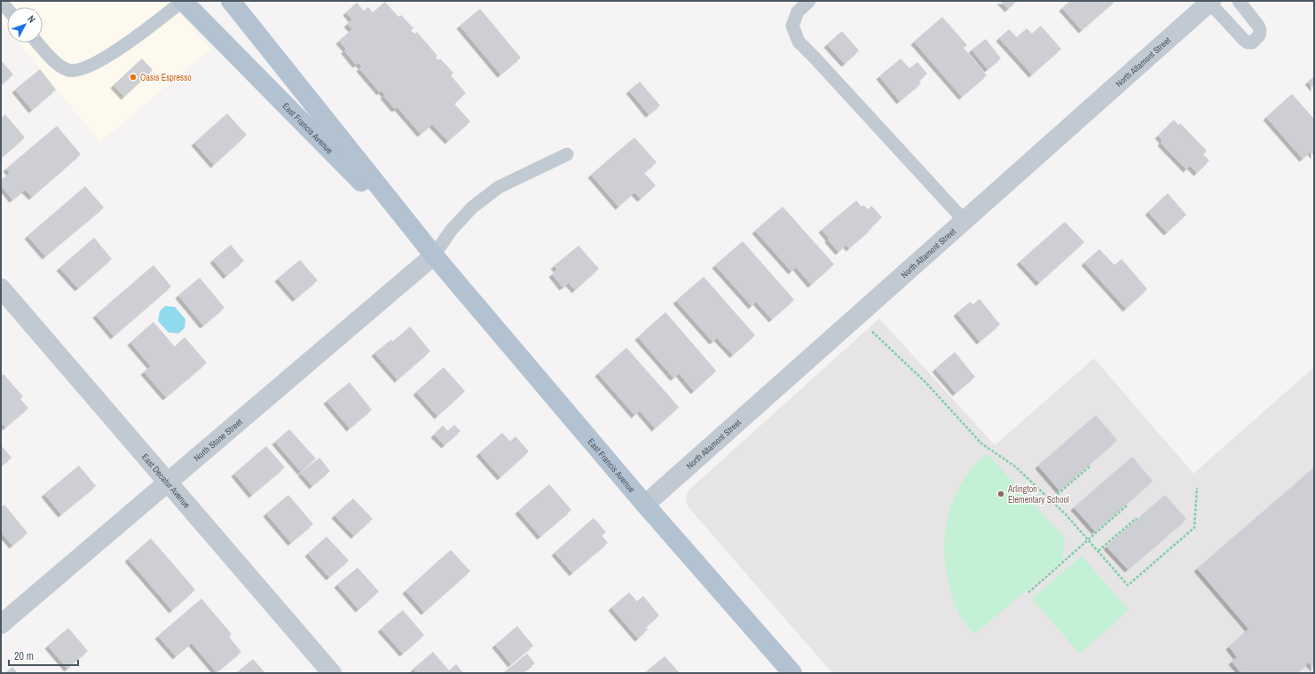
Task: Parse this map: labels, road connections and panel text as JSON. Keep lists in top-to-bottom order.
{
  "streets": {
    "main road": ["East Francis Avenue"],
    "street": ["North Altamont Street", "North Stone Street", "East Decatur Avenue"]
  },
  "crossings": [
    ["North Altamont Street", "East Francis Avenue"],
    ["East Francis Avenue", "North Stone Street"],
    ["North Stone Street", "East Decatur Avenue"]
  ],
  "places": ["Oasis Espresso", "Arlington Elementary School"],
  "scale_bar": "20 m",
  "north": "top right"
}
